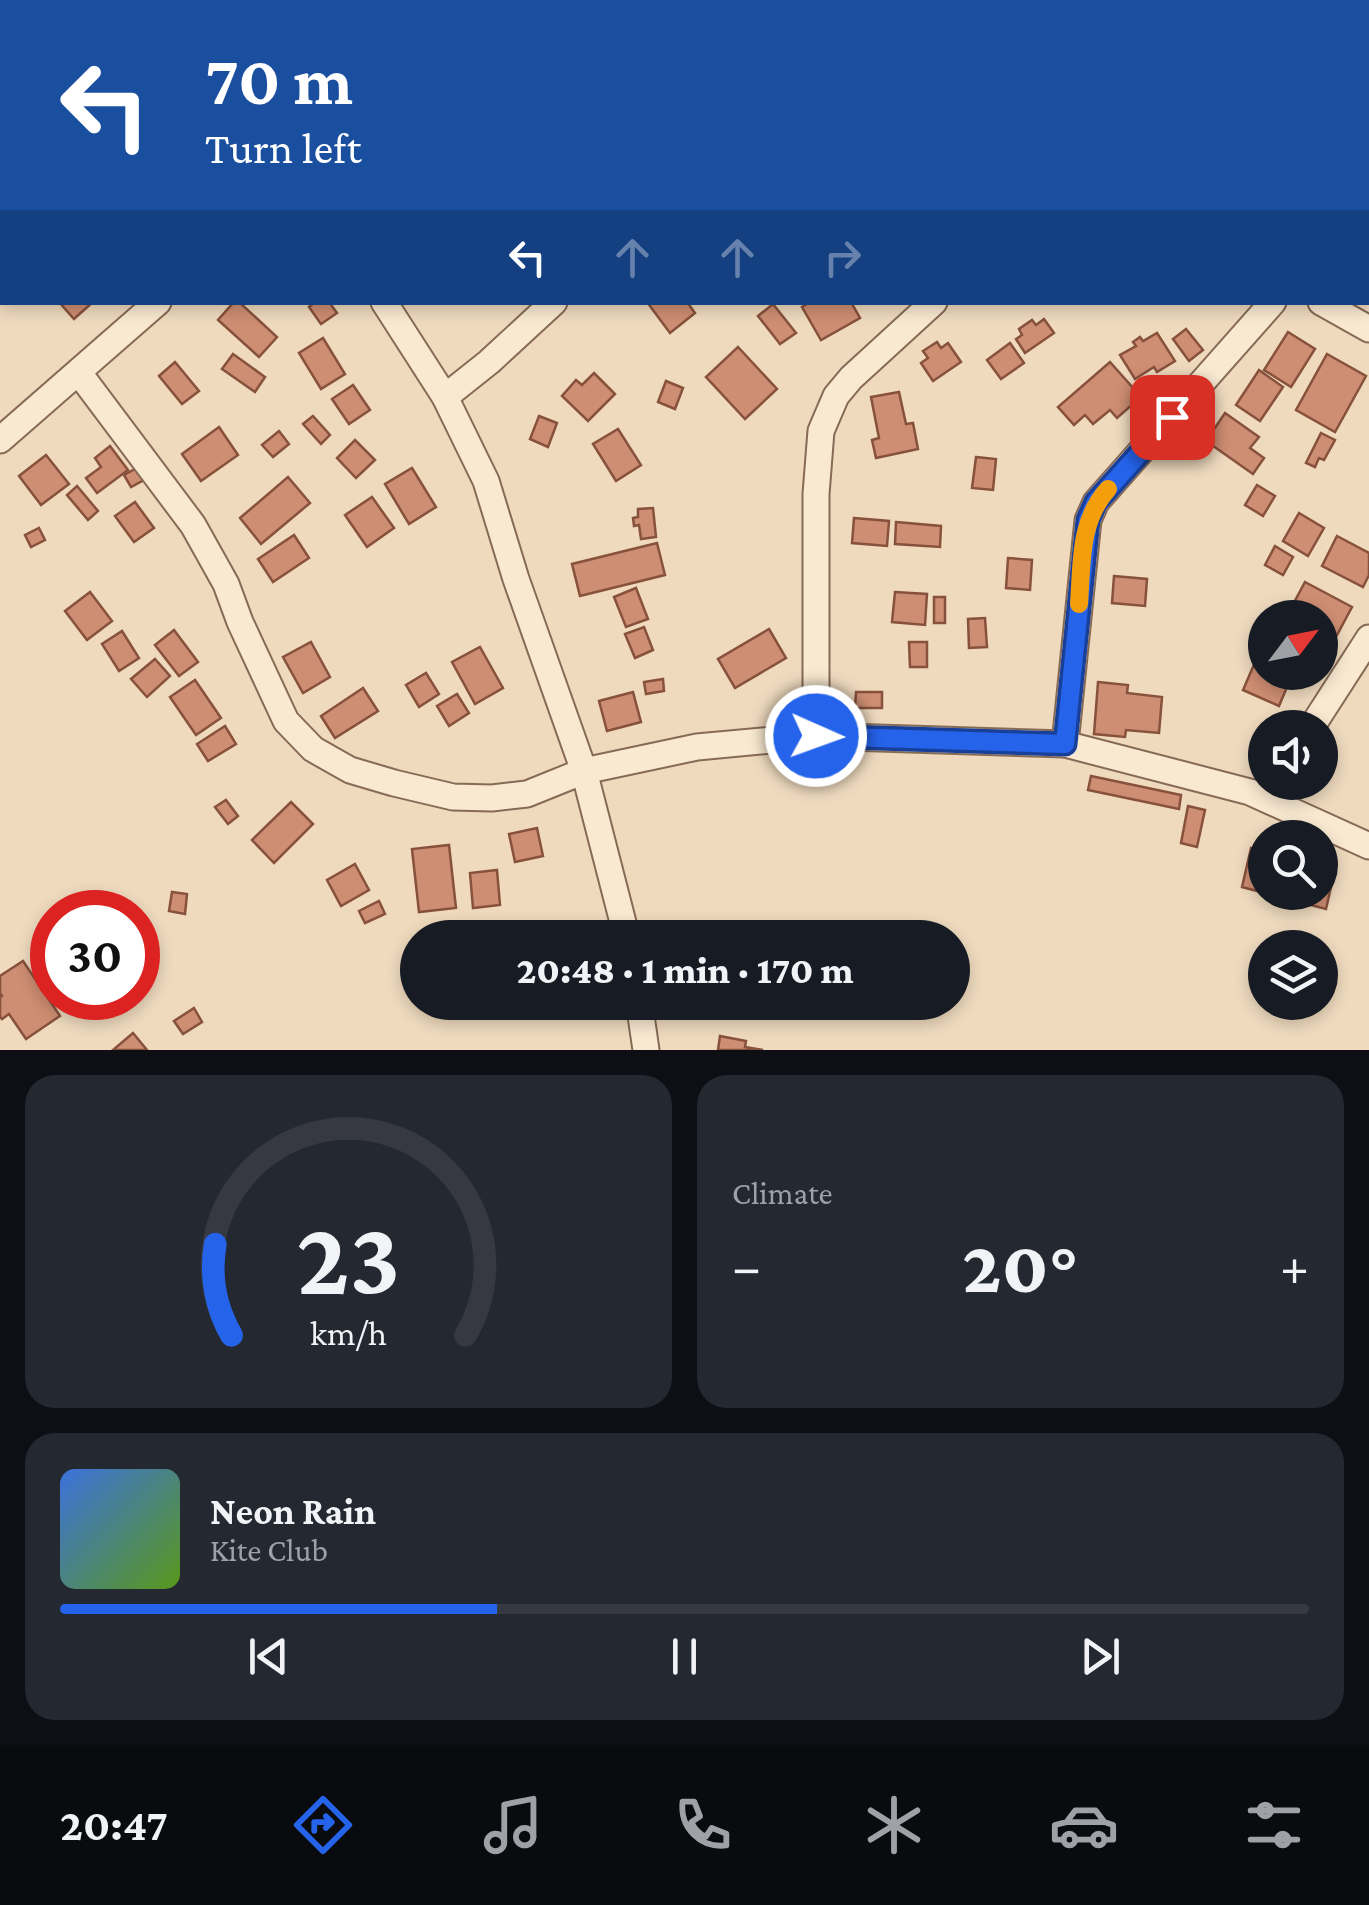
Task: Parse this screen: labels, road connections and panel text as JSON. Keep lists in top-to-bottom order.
{
  "north": "top right",
  "page": {
    "turn": ["70 m", "Turn left"],
    "limit": "30",
    "trip": "20:48 · 1 min · 170 m",
    "tile": "Climate",
    "heat": ["−", "20°", "+"],
    "song": ["Neon Rain", "Kite Club"],
    "tabs": "20:47",
    "gauge": ["23", "km/h"]
  }
}
